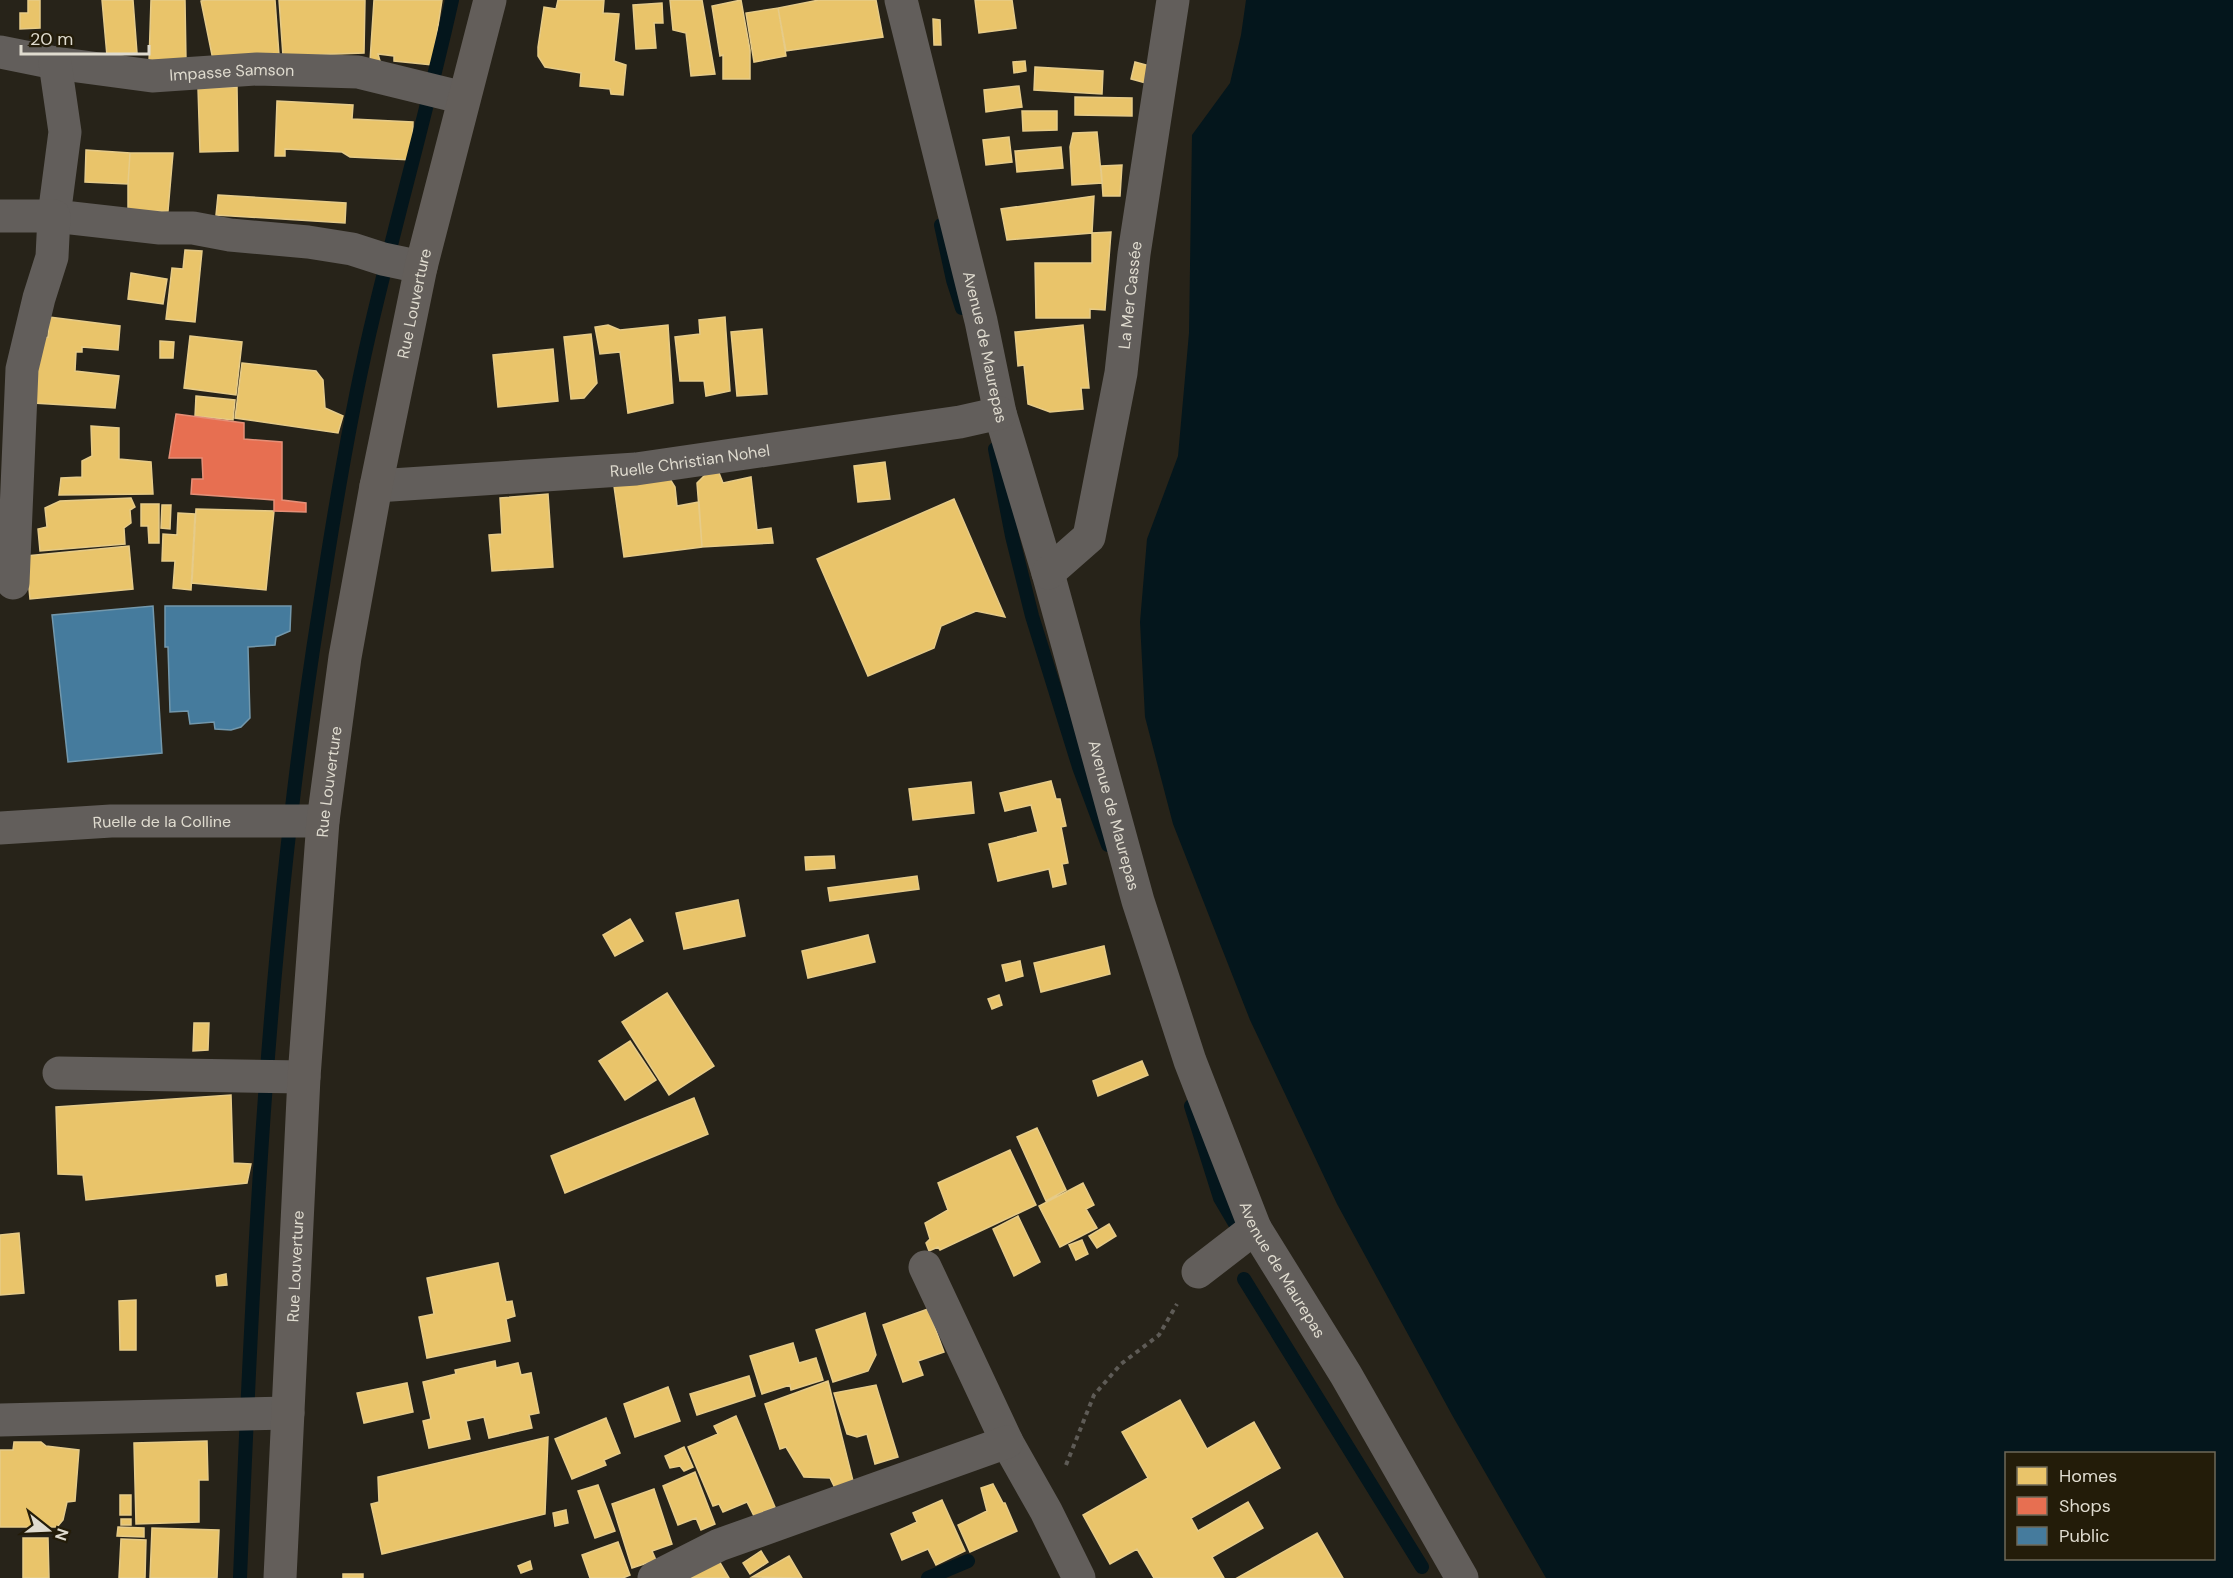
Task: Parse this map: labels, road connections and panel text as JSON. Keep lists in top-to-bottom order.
{
  "streets": {
    "main road": ["Rue Louverture"],
    "street": [
      "Impasse Samson",
      "La Mer Cassée",
      "Avenue de Maurepas",
      "Ruelle Christian Nohel",
      "Ruelle de la Colline"
    ]
  },
  "crossings": [
    ["Impasse Samson", "Rue Louverture"],
    ["La Mer Cassée", "Avenue de Maurepas"],
    ["Rue Louverture", "Ruelle Christian Nohel"],
    ["Rue Louverture", "Ruelle de la Colline"],
    ["Avenue de Maurepas", "Ruelle Christian Nohel"]
  ],
  "legend": ["Homes", "Shops", "Public"],
  "scale_bar": "20 m",
  "north": "right"
}
